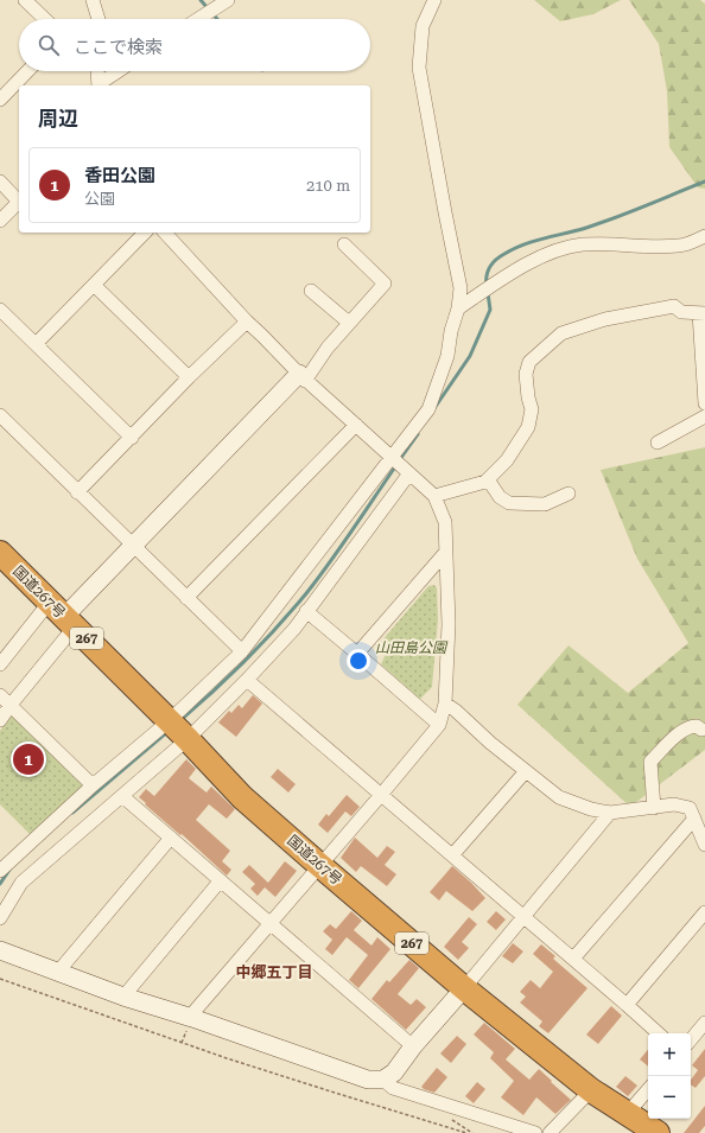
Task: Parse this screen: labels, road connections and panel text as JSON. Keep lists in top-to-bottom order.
{
  "streets": {
    "highway": ["国道267号", "267"]
  },
  "districts": ["中郷五丁目"],
  "parks": ["山田島公園"],
  "page": {
    "search": "ここで検索",
    "heading": "周辺",
    "list": [
      {
        "mark": "1",
        "name": "香田公園",
        "note": "公園",
        "value": "210 m"
      }
    ],
    "pins": "1",
    "map_buttons": ["+", "−"]
  }
}
